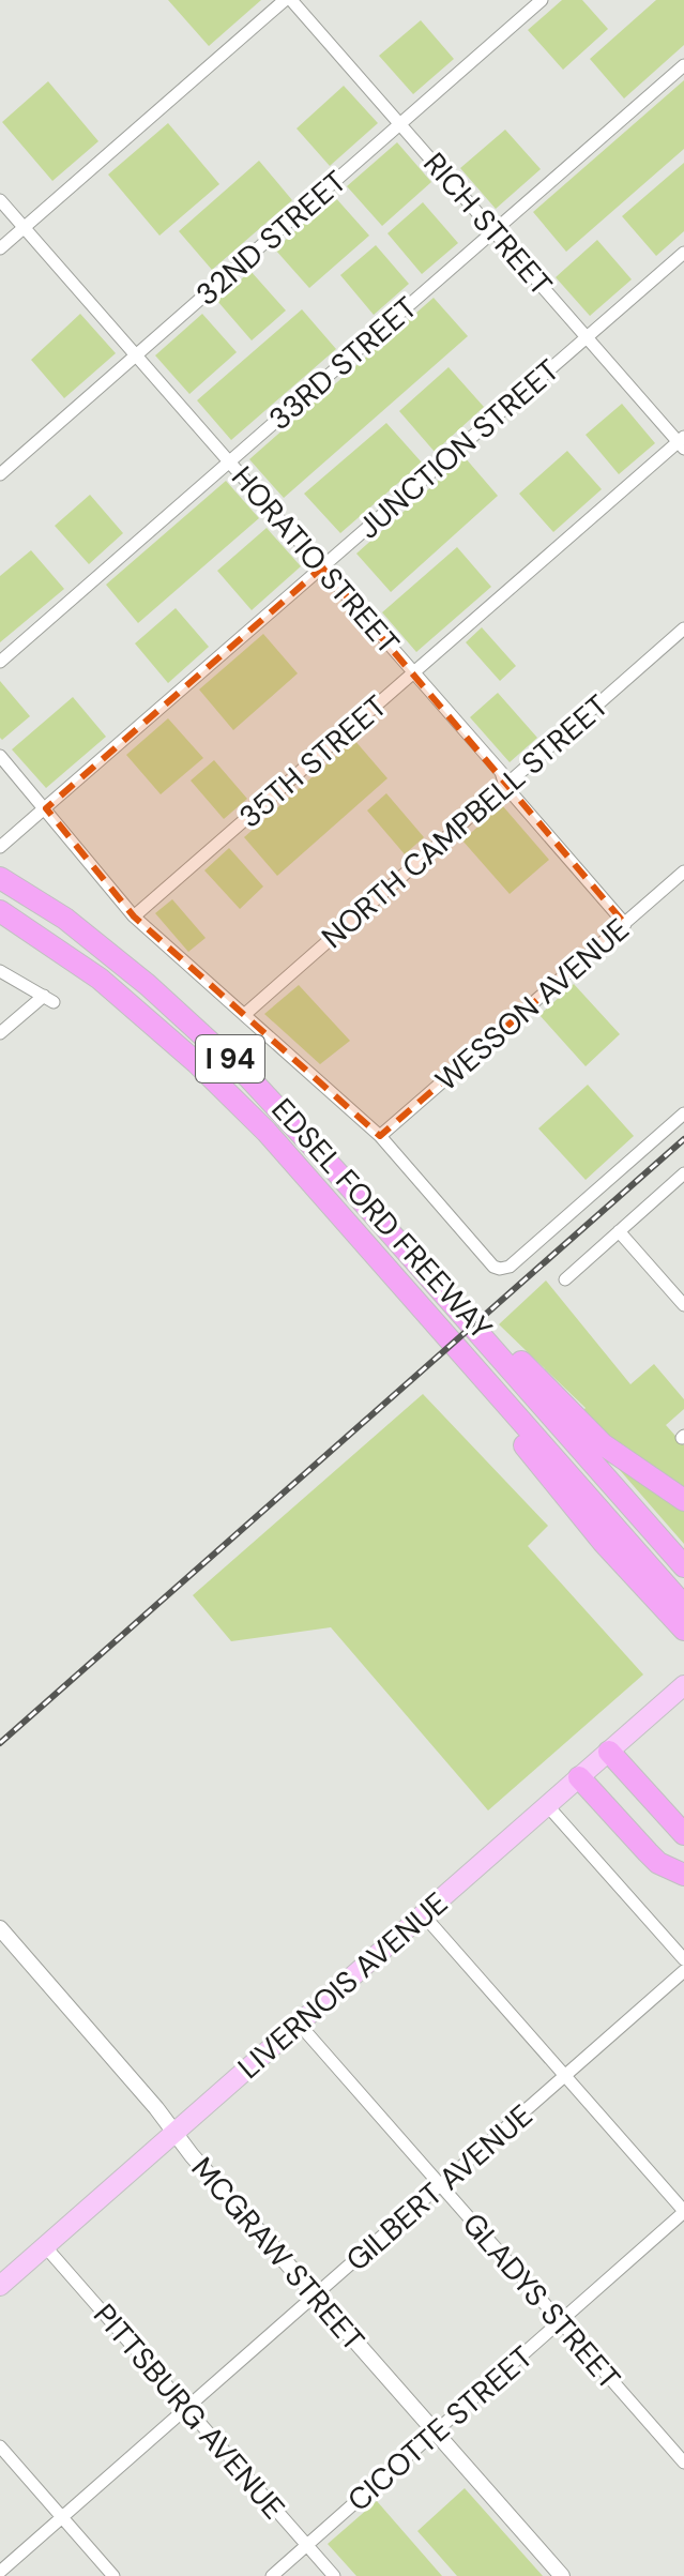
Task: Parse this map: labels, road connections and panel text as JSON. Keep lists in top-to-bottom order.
{
  "streets": {
    "highway": ["I 94", "EDSEL FORD FREEWAY"],
    "main road": ["LIVERNOIS AVENUE"],
    "street": [
      "RICH STREET",
      "32ND STREET",
      "33RD STREET",
      "JUNCTION STREET",
      "HORATIO STREET",
      "35TH STREET",
      "NORTH CAMPBELL STREET",
      "WESSON AVENUE",
      "GILBERT AVENUE",
      "MCGRAW STREET",
      "GLADYS STREET",
      "PITTSBURG AVENUE",
      "CICOTTE STREET"
    ]
  },
  "crossings": [
    ["RICH STREET", "32ND STREET"],
    ["RICH STREET", "33RD STREET"],
    ["RICH STREET", "JUNCTION STREET"],
    ["RICH STREET", "35TH STREET"],
    ["32ND STREET", "HORATIO STREET"],
    ["33RD STREET", "HORATIO STREET"],
    ["JUNCTION STREET", "HORATIO STREET"],
    ["HORATIO STREET", "35TH STREET"],
    ["HORATIO STREET", "NORTH CAMPBELL STREET"],
    ["HORATIO STREET", "WESSON AVENUE"],
    ["LIVERNOIS AVENUE", "MCGRAW STREET"],
    ["LIVERNOIS AVENUE", "GLADYS STREET"],
    ["LIVERNOIS AVENUE", "PITTSBURG AVENUE"],
    ["GILBERT AVENUE", "MCGRAW STREET"],
    ["GILBERT AVENUE", "GLADYS STREET"],
    ["GILBERT AVENUE", "PITTSBURG AVENUE"],
    ["MCGRAW STREET", "CICOTTE STREET"],
    ["GLADYS STREET", "CICOTTE STREET"],
    ["PITTSBURG AVENUE", "CICOTTE STREET"]
  ]
}
